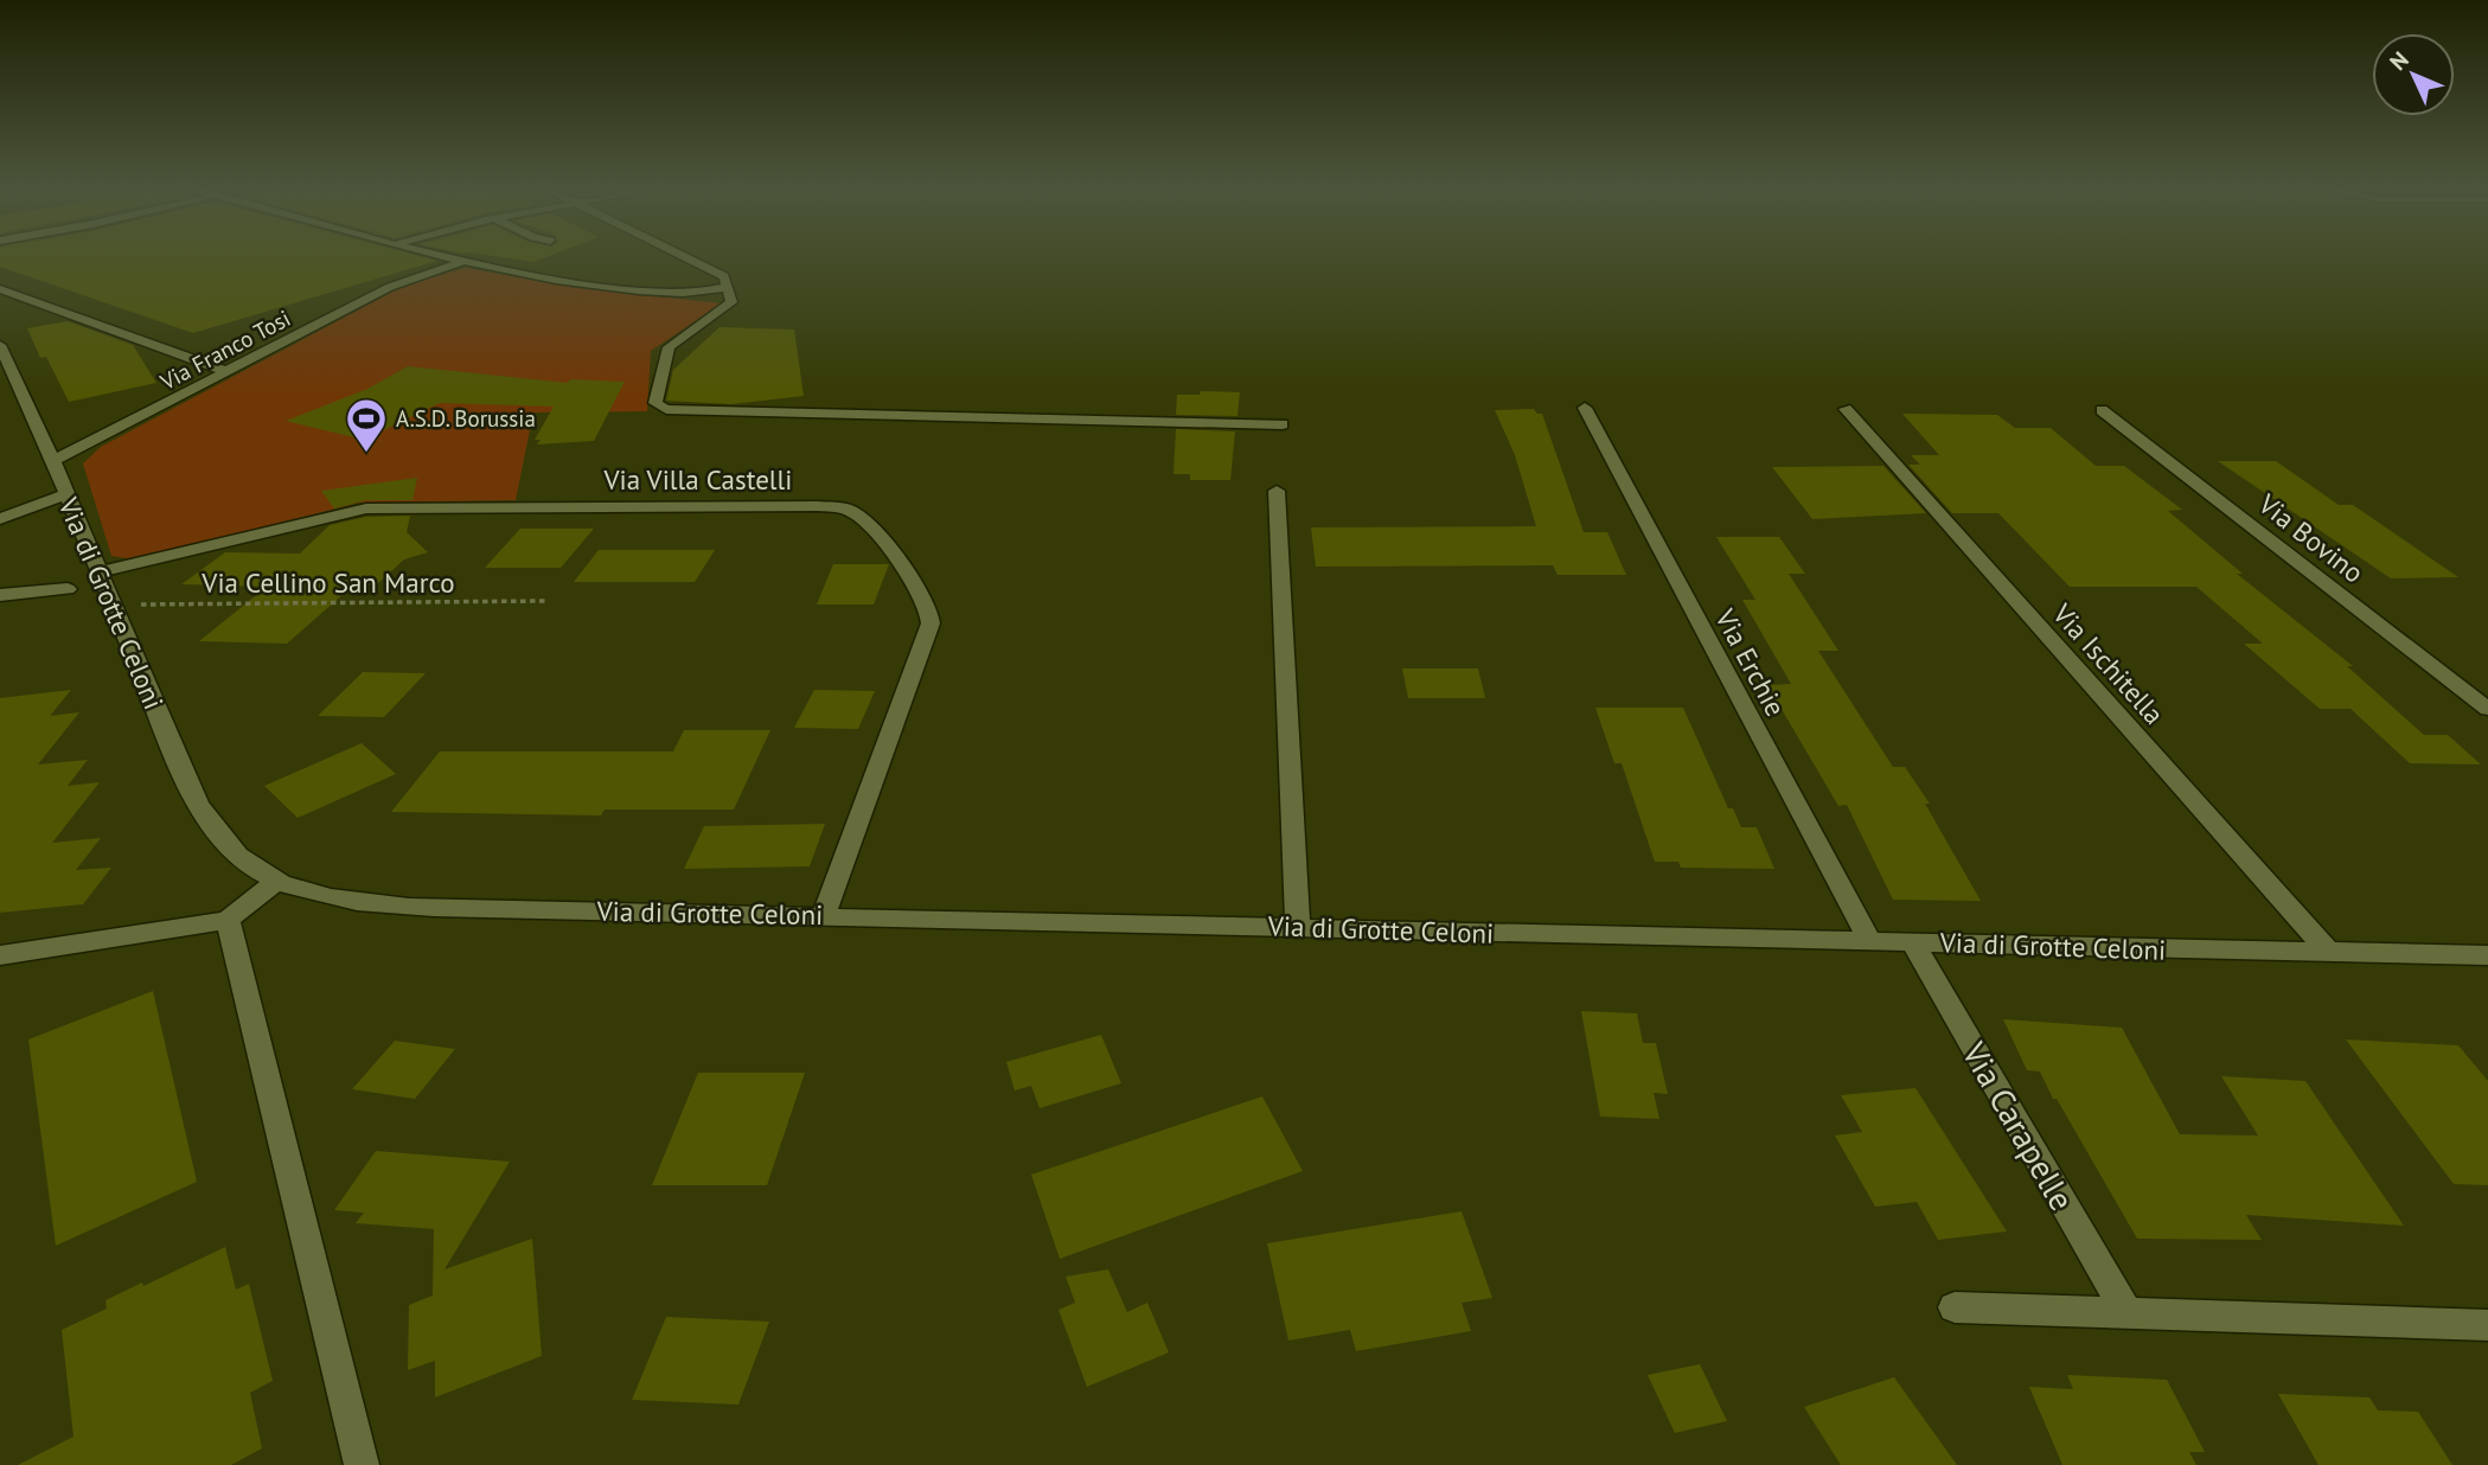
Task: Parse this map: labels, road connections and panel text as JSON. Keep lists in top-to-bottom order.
{
  "streets": {
    "street": [
      "Via Franco Tosi",
      "Via Villa Castelli",
      "Via Bovino",
      "Via di Grotte Celoni",
      "Via Erchie",
      "Via Ischitella",
      "Via Carapelle"
    ],
    "path": ["Via Cellino San Marco"]
  },
  "crossings": [
    ["Via Franco Tosi", "Via di Grotte Celoni"],
    ["Via Villa Castelli", "Via di Grotte Celoni"],
    ["Via Cellino San Marco", "Via di Grotte Celoni"],
    ["Via di Grotte Celoni", "Via Erchie"],
    ["Via di Grotte Celoni", "Via Ischitella"],
    ["Via di Grotte Celoni", "Via Carapelle"]
  ],
  "places": {
    "sports": ["A.S.D. Borussia"]
  },
  "north": "top left"
}
